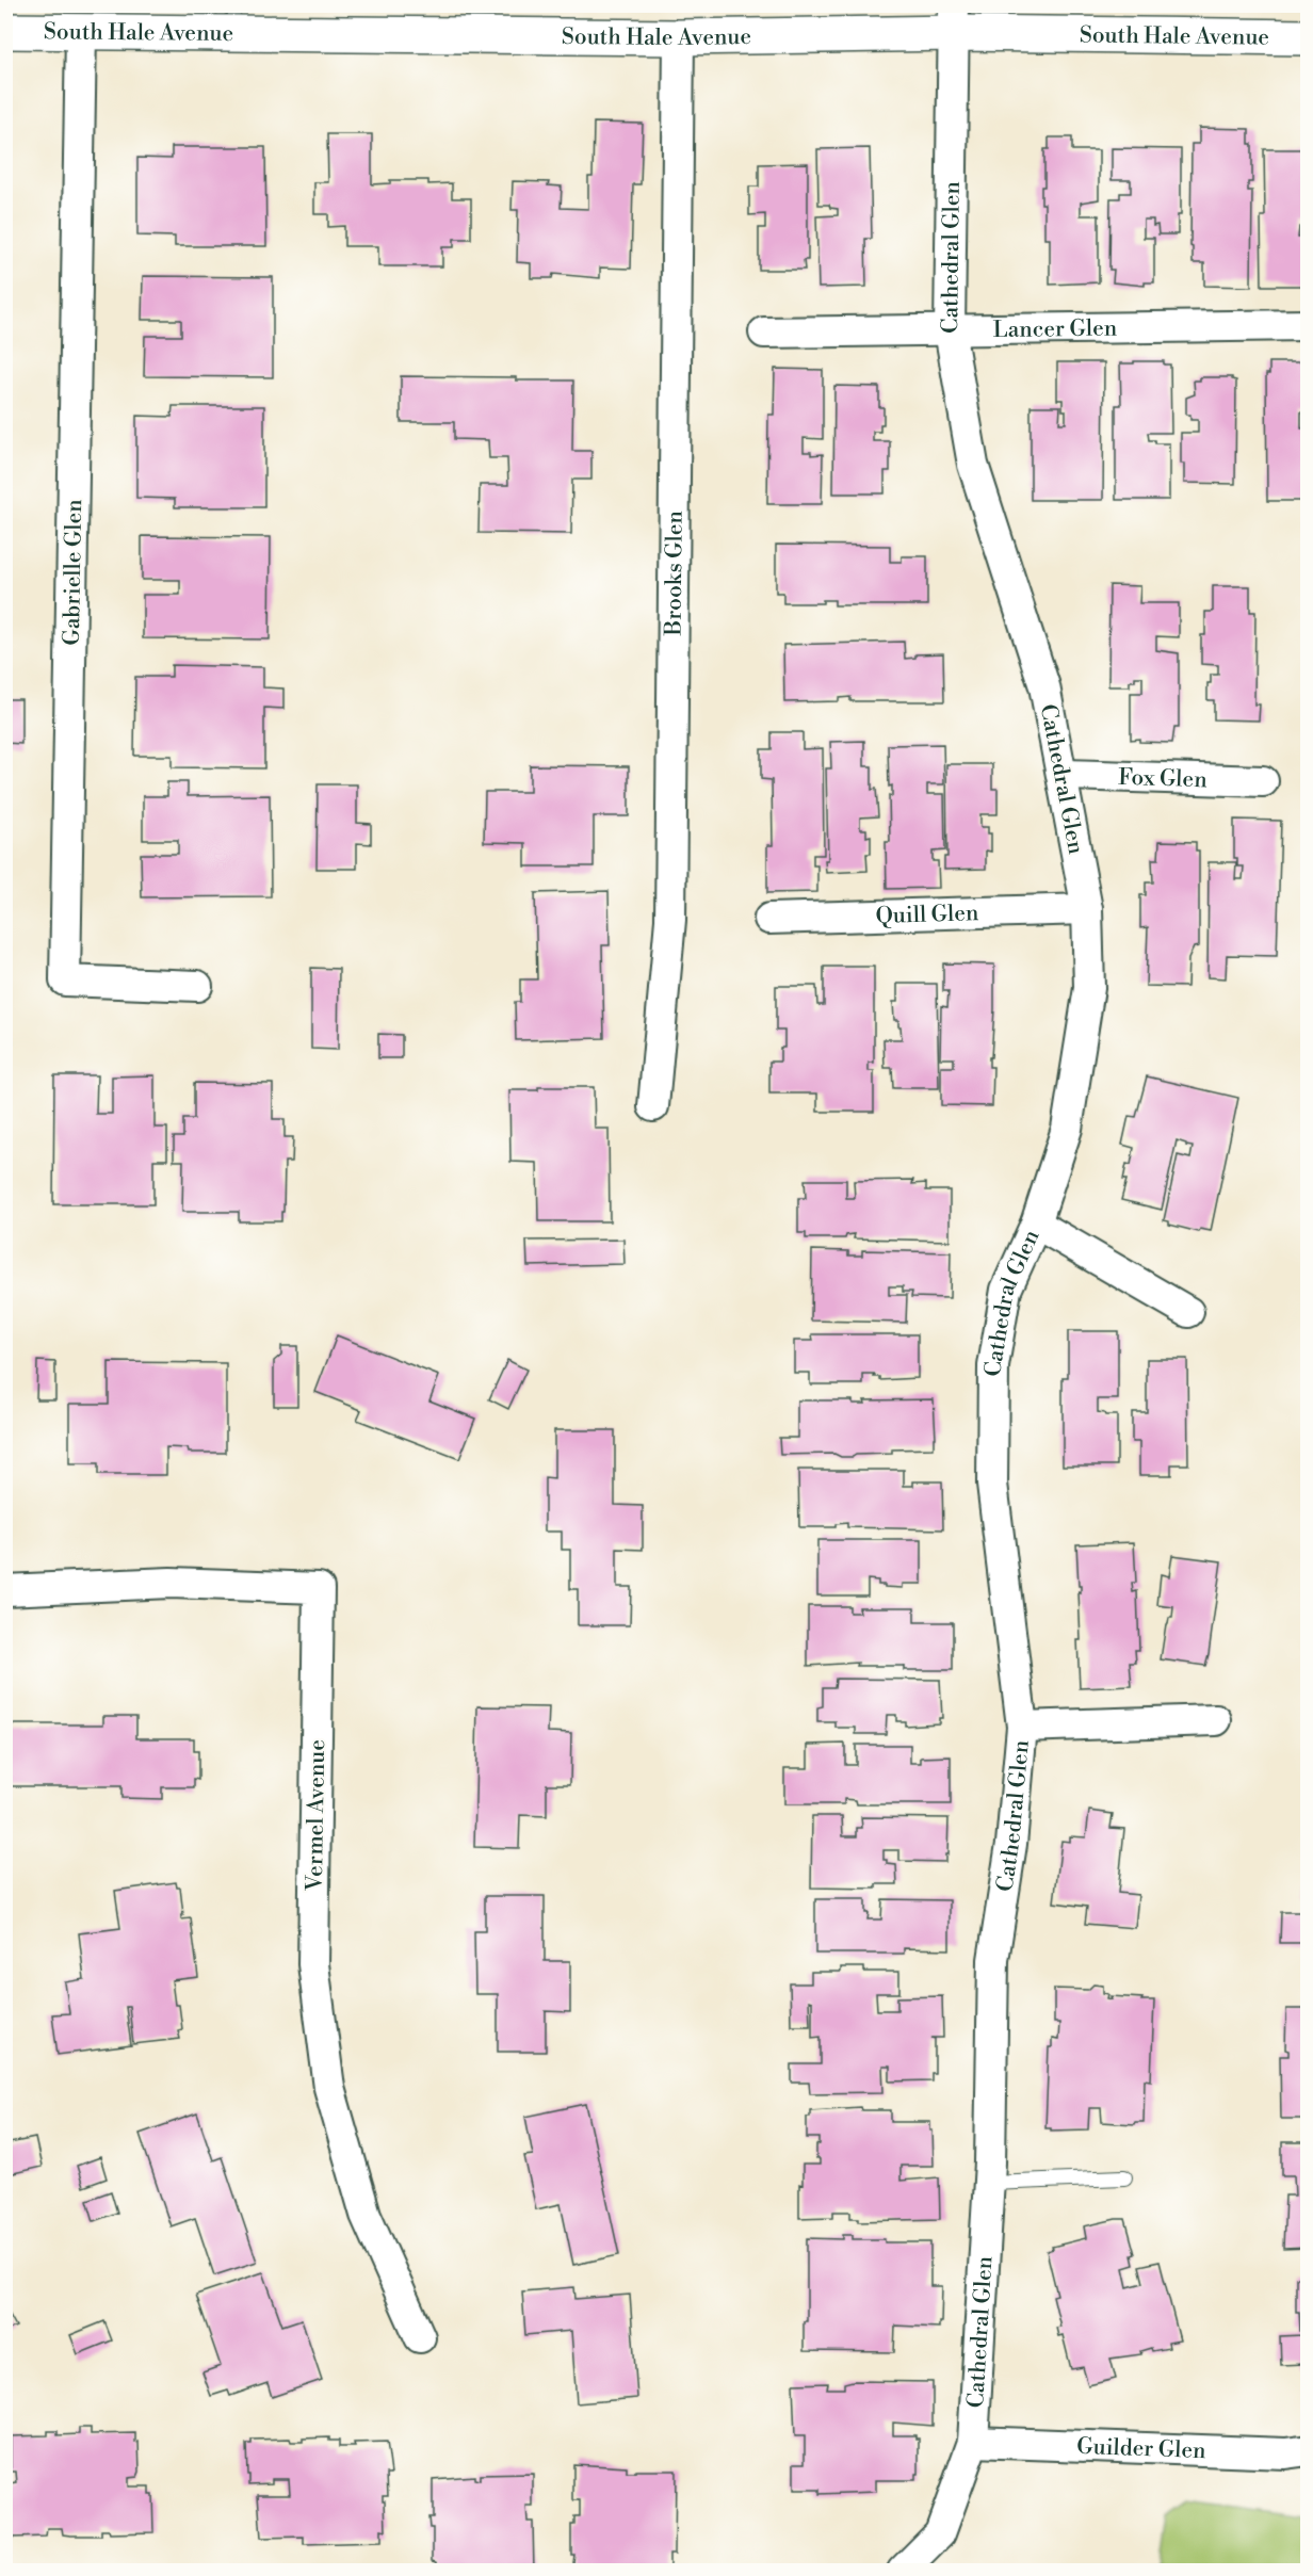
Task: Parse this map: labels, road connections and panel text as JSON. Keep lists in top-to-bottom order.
{
  "streets": {
    "street": [
      "South Hale Avenue",
      "Cathedral Glen",
      "Lancer Glen",
      "Gabrielle Glen",
      "Brooks Glen",
      "Fox Glen",
      "Quill Glen",
      "Vermel Avenue",
      "Guilder Glen"
    ]
  },
  "crossings": [
    ["South Hale Avenue", "Cathedral Glen"],
    ["South Hale Avenue", "Gabrielle Glen"],
    ["South Hale Avenue", "Brooks Glen"],
    ["Cathedral Glen", "Lancer Glen"],
    ["Cathedral Glen", "Fox Glen"],
    ["Cathedral Glen", "Quill Glen"],
    ["Cathedral Glen", "Guilder Glen"]
  ]
}
